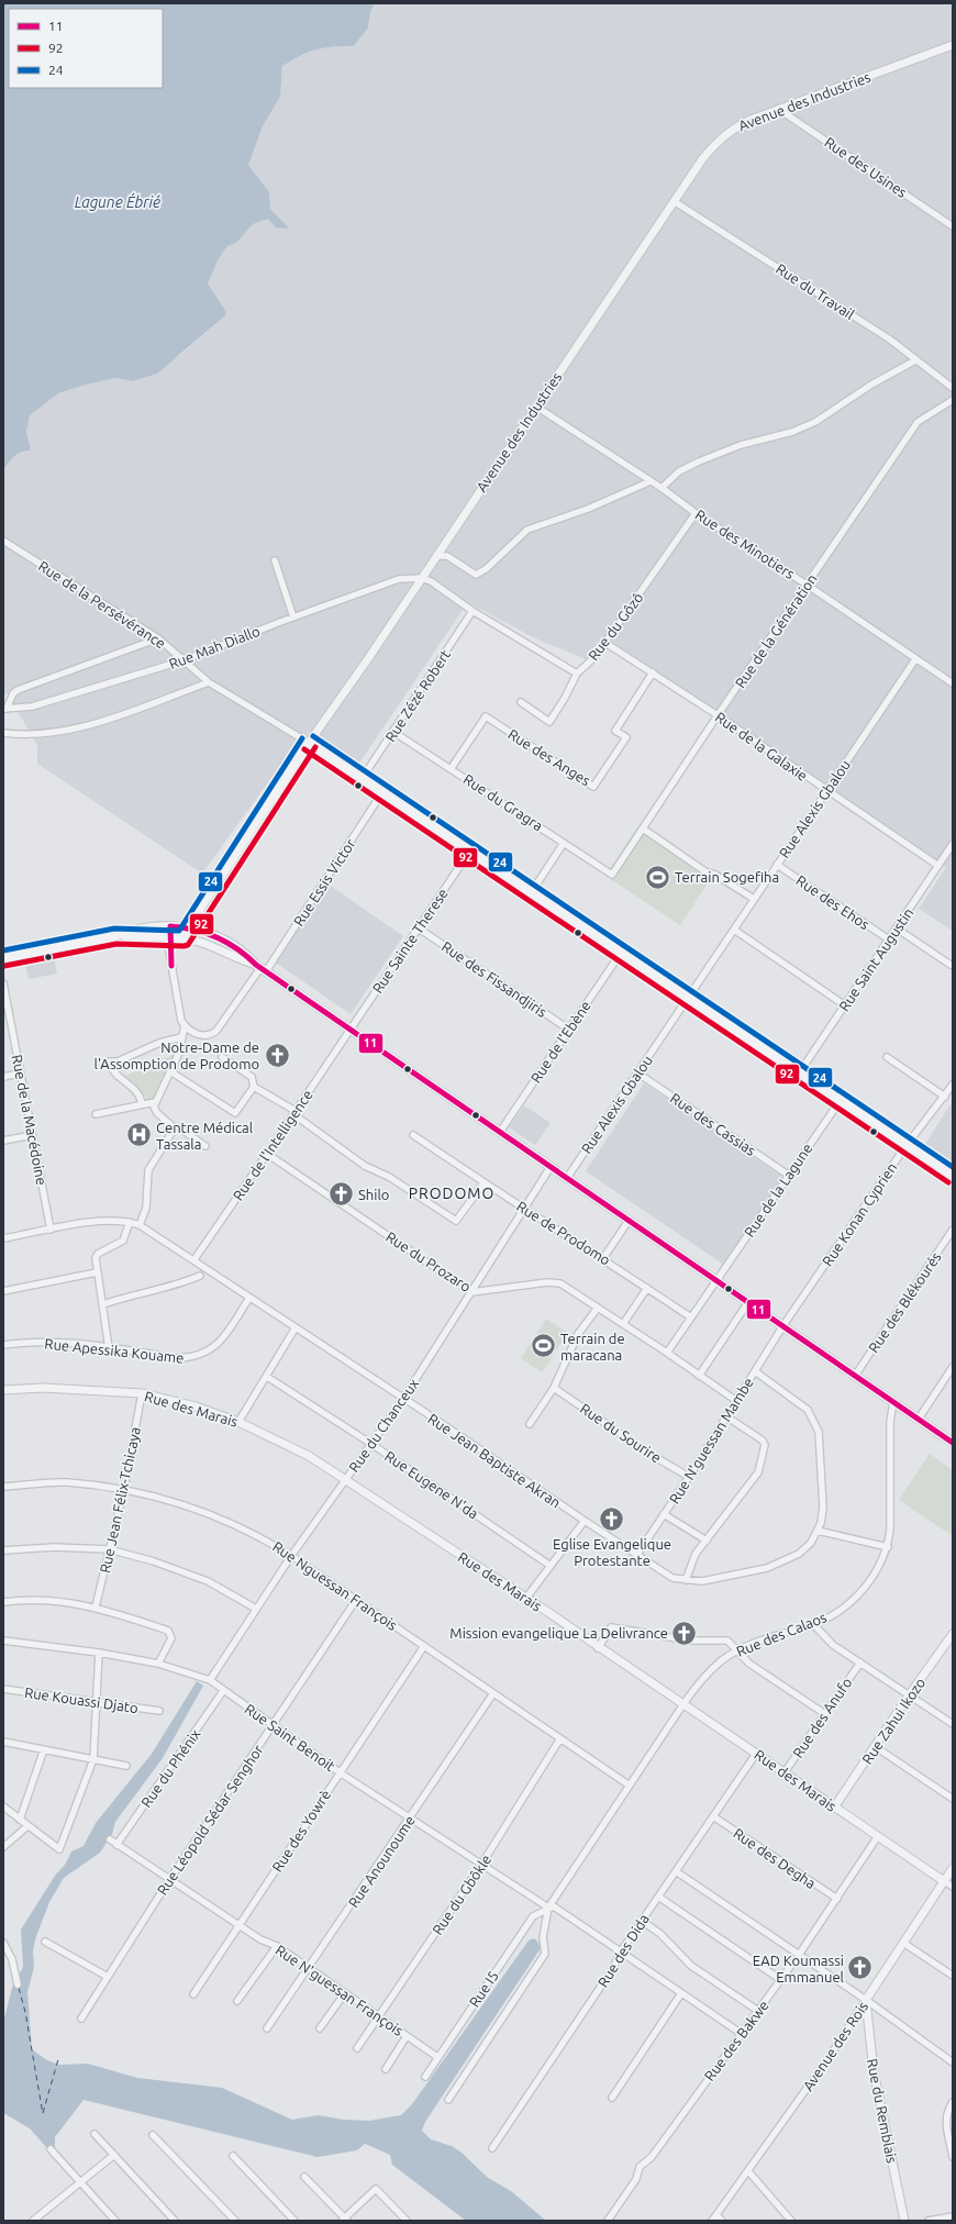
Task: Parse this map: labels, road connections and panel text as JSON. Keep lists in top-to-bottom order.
{
  "streets": {
    "street": [
      "Avenue des Industries",
      "Rue des Usines",
      "Rue du Travail",
      "Rue des Minotiers",
      "Rue de la Persévérance",
      "Rue du Gôzô",
      "Rue de la Génération",
      "Rue Mah Diallo",
      "Rue Zézé Robert",
      "Rue de la Galaxie",
      "Rue des Anges",
      "Rue du Gragra",
      "Rue Alexis Gbalou",
      "Rue Essis Victor",
      "Rue des Ehos",
      "Rue Sainte Therese",
      "Rue Saint Augustin",
      "Rue des Fissandjiris",
      "Rue de l'Ebène",
      "Rue de la Macédoine",
      "Rue des Cassias",
      "Rue de l'Intelligence",
      "Rue de la Lagune",
      "Rue Konan Cyprien",
      "Rue de Prodomo",
      "Rue du Prozaro",
      "Rue des Blékourés",
      "Rue Apessika Kouame",
      "Rue des Marais",
      "Rue du Chanceux",
      "Rue du Sourire",
      "Rue N'guessan Mambe",
      "Rue Jean Baptiste Akran",
      "Rue Eugene N'da",
      "Rue Jean Félix-Tchicaya",
      "Rue Nguessan François",
      "Rue des Calaos",
      "Rue Kouassi Djato",
      "Rue des Anufo",
      "Rue Zahui Ikozo",
      "Rue Saint Benoit",
      "Rue du Phénix",
      "Rue Léopold Sédar Senghor",
      "Rue des Yowrè",
      "Rue des Degha",
      "Rue Anounoume",
      "Rue du Gbôkle",
      "Rue des Dida",
      "Rue I5",
      "Rue N'guessan François",
      "Rue des Bakwe",
      "Avenue des Rois",
      "Rue du Remblais"
    ]
  },
  "crossings": [
    ["Avenue des Industries", "Rue des Usines"],
    ["Avenue des Industries", "Rue du Travail"],
    ["Avenue des Industries", "Rue des Minotiers"],
    ["Avenue des Industries", "Rue de la Persévérance"],
    ["Avenue des Industries", "Rue du Gôzô"],
    ["Avenue des Industries", "Rue Mah Diallo"],
    ["Rue des Minotiers", "Rue du Gôzô"],
    ["Rue des Minotiers", "Rue de la Génération"],
    ["Rue des Minotiers", "Rue Alexis Gbalou"],
    ["Rue de la Persévérance", "Rue Mah Diallo"],
    ["Rue du Gôzô", "Rue Mah Diallo"],
    ["Rue du Gôzô", "Rue Zézé Robert"],
    ["Rue du Gôzô", "Rue de la Galaxie"],
    ["Rue de la Génération", "Rue de la Galaxie"],
    ["Rue de la Génération", "Rue du Gragra"],
    ["Rue Zézé Robert", "Rue du Gragra"],
    ["Rue de la Galaxie", "Rue des Anges"],
    ["Rue de la Galaxie", "Rue Alexis Gbalou"],
    ["Rue de la Galaxie", "Rue Saint Augustin"],
    ["Rue des Anges", "Rue du Gragra"],
    ["Rue Alexis Gbalou", "Rue des Ehos"],
    ["Rue Alexis Gbalou", "Rue des Cassias"],
    ["Rue des Ehos", "Rue Saint Augustin"],
    ["Rue Sainte Therese", "Rue des Fissandjiris"],
    ["Rue Sainte Therese", "Rue de l'Intelligence"],
    ["Rue des Fissandjiris", "Rue de l'Ebène"],
    ["Rue de la Macédoine", "Rue Jean Baptiste Akran"],
    ["Rue des Cassias", "Rue de la Lagune"],
    ["Rue de l'Intelligence", "Rue du Prozaro"],
    ["Rue de l'Intelligence", "Rue Jean Baptiste Akran"],
    ["Rue de la Lagune", "Rue de Prodomo"],
    ["Rue de la Lagune", "Rue du Prozaro"],
    ["Rue Konan Cyprien", "Rue N'guessan Mambe"],
    ["Rue de Prodomo", "Rue du Chanceux"],
    ["Rue du Prozaro", "Rue du Chanceux"],
    ["Rue du Prozaro", "Rue N'guessan Mambe"],
    ["Rue Apessika Kouame", "Rue Jean Baptiste Akran"],
    ["Rue des Marais", "Rue du Chanceux"],
    ["Rue des Marais", "Rue Jean Félix-Tchicaya"],
    ["Rue des Marais", "Rue des Calaos"],
    ["Rue des Marais", "Rue des Anufo"],
    ["Rue des Marais", "Rue Zahui Ikozo"],
    ["Rue des Marais", "Rue des Dida"],
    ["Rue des Marais", "Rue des Bakwe"],
    ["Rue des Marais", "Avenue des Rois"],
    ["Rue du Chanceux", "Rue Jean Baptiste Akran"],
    ["Rue du Chanceux", "Rue Eugene N'da"],
    ["Rue du Chanceux", "Rue Nguessan François"],
    ["Rue du Chanceux", "Rue Saint Benoit"],
    ["Rue du Sourire", "Rue N'guessan Mambe"],
    ["Rue N'guessan Mambe", "Rue Jean Baptiste Akran"],
    ["Rue Jean Félix-Tchicaya", "Rue Nguessan François"],
    ["Rue Nguessan François", "Rue des Calaos"],
    ["Rue Nguessan François", "Rue Léopold Sédar Senghor"],
    ["Rue Nguessan François", "Rue des Yowrè"],
    ["Rue Nguessan François", "Rue Anounoume"],
    ["Rue Nguessan François", "Rue du Gbôkle"],
    ["Rue des Calaos", "Rue Saint Benoit"],
    ["Rue des Calaos", "Rue I5"],
    ["Rue Saint Benoit", "Rue du Phénix"],
    ["Rue Saint Benoit", "Rue Léopold Sédar Senghor"],
    ["Rue Saint Benoit", "Rue des Yowrè"],
    ["Rue Saint Benoit", "Rue Anounoume"],
    ["Rue Saint Benoit", "Rue du Gbôkle"],
    ["Rue Saint Benoit", "Rue des Dida"],
    ["Rue Saint Benoit", "Rue I5"],
    ["Rue Saint Benoit", "Rue des Bakwe"],
    ["Rue du Phénix", "Rue N'guessan François"],
    ["Rue Léopold Sédar Senghor", "Rue N'guessan François"],
    ["Rue des Yowrè", "Rue N'guessan François"],
    ["Rue des Degha", "Rue des Dida"],
    ["Rue des Degha", "Rue des Bakwe"],
    ["Rue Anounoume", "Rue N'guessan François"],
    ["Rue du Gbôkle", "Rue N'guessan François"],
    ["Rue I5", "Rue N'guessan François"],
    ["Avenue des Rois", "Rue du Remblais"]
  ],
  "districts": ["PRODOMO"],
  "water": ["Lagune Ébrié"],
  "places": {
    "sports": ["Terrain Sogefiha", "Terrain de maracana"],
    "church": [
      "Notre-Dame de l'Assomption de Prodomo",
      "Shilo",
      "Eglise Evangelique Protestante",
      "Mission evangelique La Delivrance",
      "EAD Koumassi Emmanuel"
    ],
    "hospital": ["Centre Médical Tassala"]
  },
  "lines": ["transit line 24", "transit line 92", "transit line 11"],
  "legend": ["11", "92", "24"]
}
